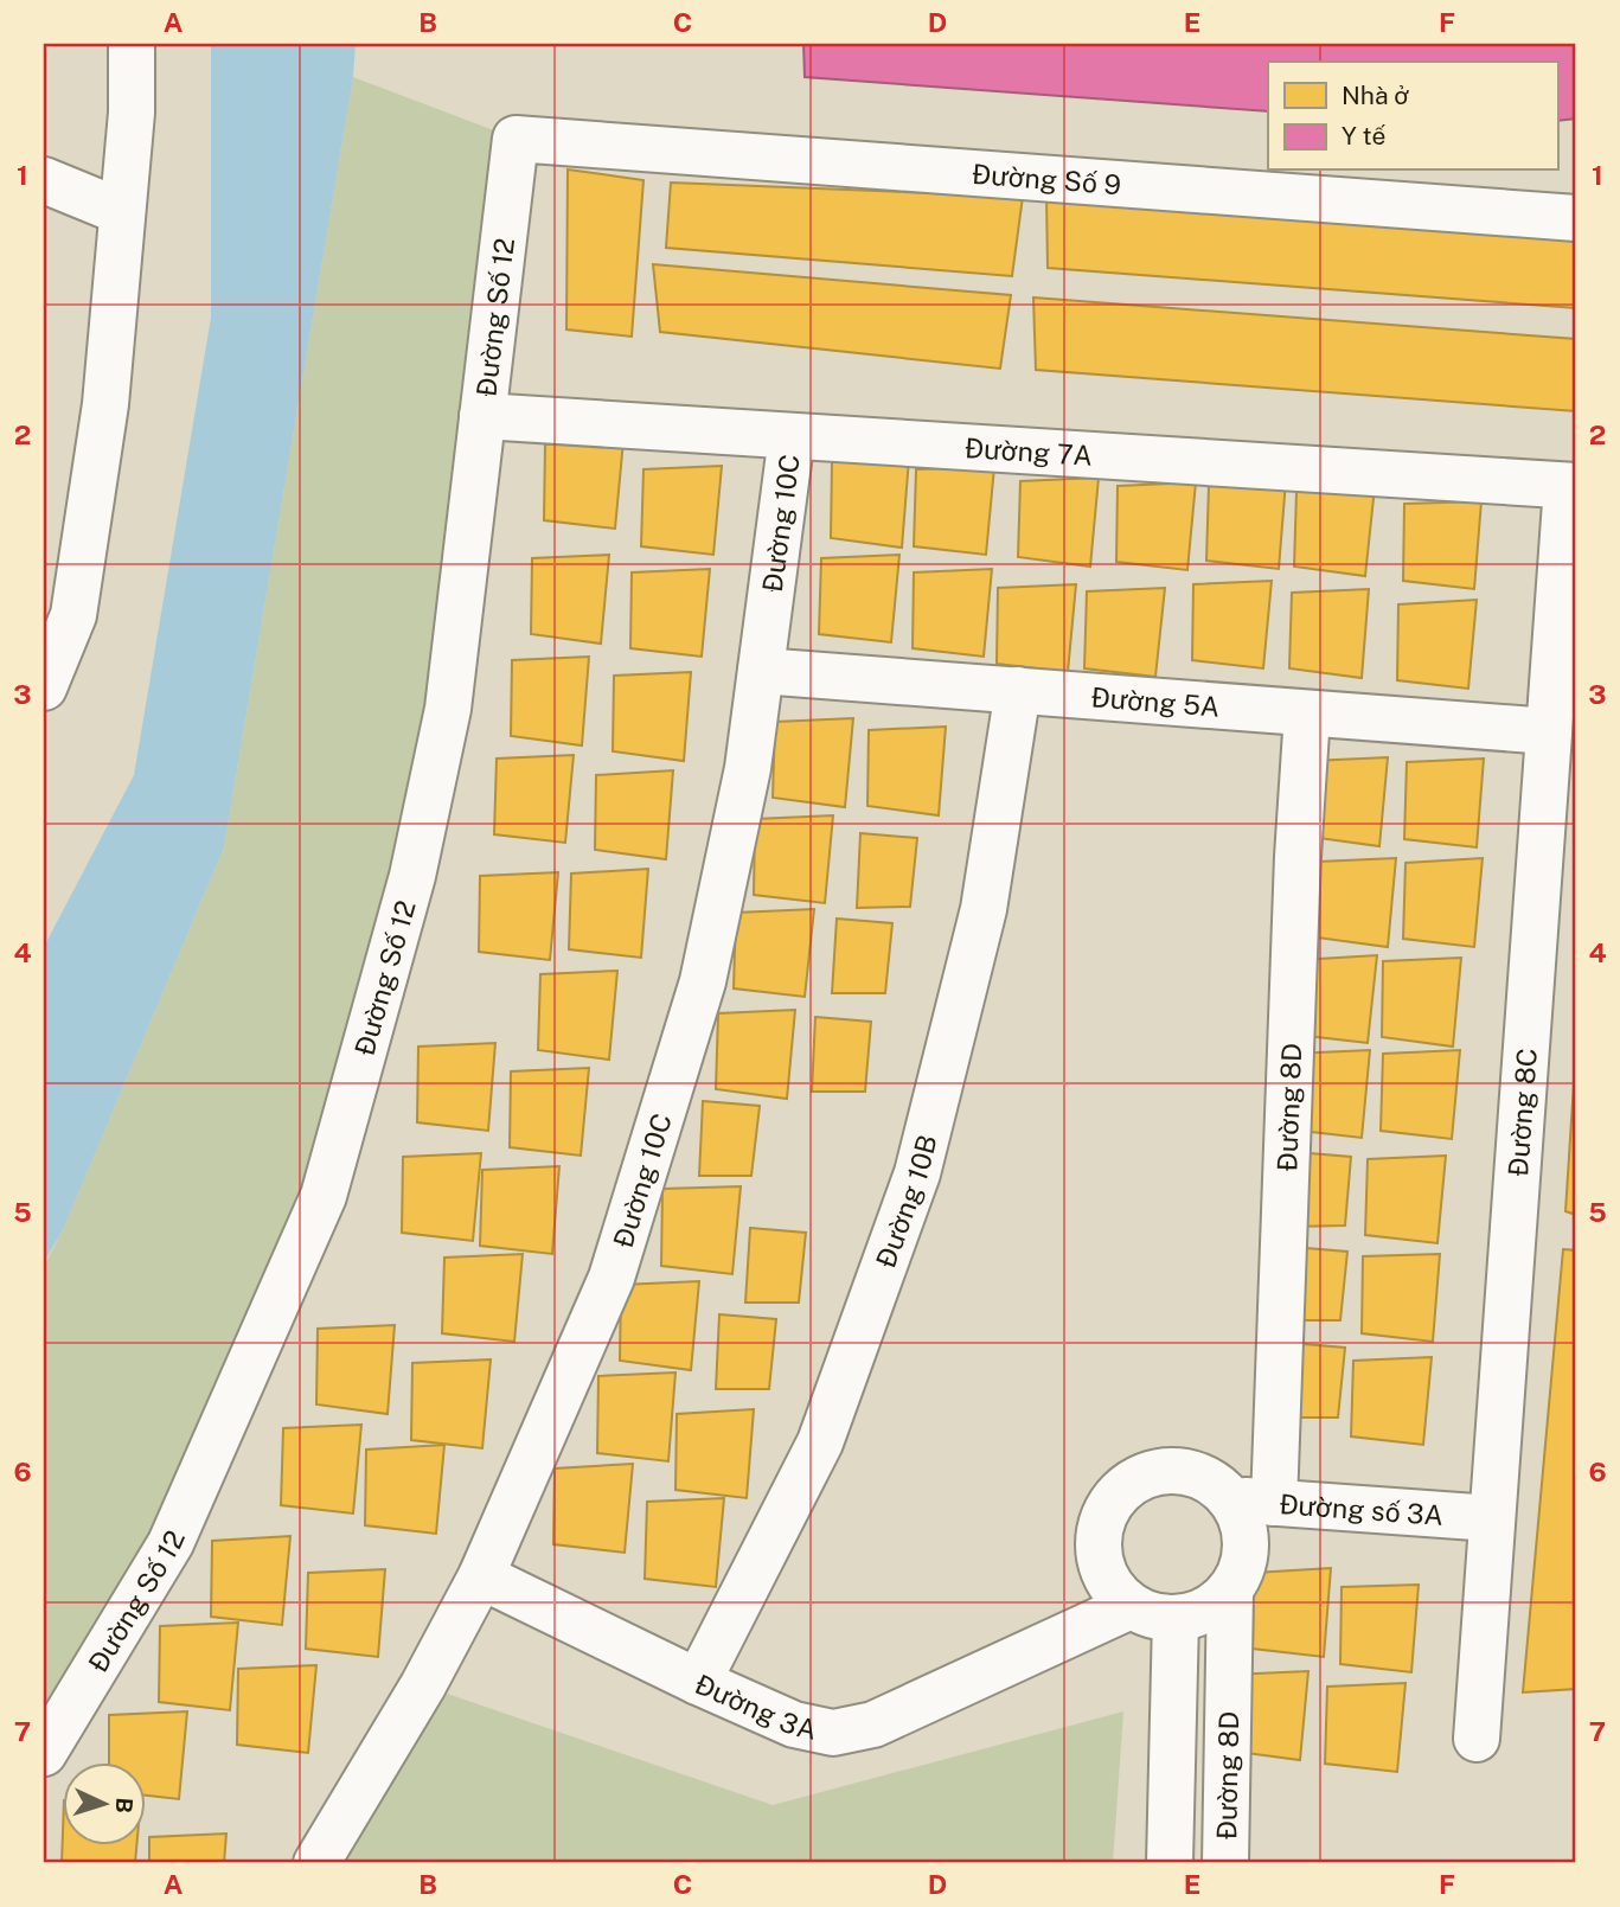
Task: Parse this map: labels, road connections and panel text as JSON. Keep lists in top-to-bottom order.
{
  "streets": {
    "street": [
      "Đường Số 9",
      "Đường Số 12",
      "Đường 7A",
      "Đường 10C",
      "Đường 5A",
      "Đường 8D",
      "Đường 8C",
      "Đường 10B",
      "Đường số 3A",
      "Đường 3A"
    ]
  },
  "crossings": [
    ["Đường Số 9", "Đường Số 12"],
    ["Đường Số 12", "Đường 7A"],
    ["Đường 7A", "Đường 10C"],
    ["Đường 7A", "Đường 8C"],
    ["Đường 10C", "Đường 5A"],
    ["Đường 10C", "Đường 3A"],
    ["Đường 5A", "Đường 8D"],
    ["Đường 5A", "Đường 8C"],
    ["Đường 5A", "Đường 10B"],
    ["Đường 8D", "Đường số 3A"],
    ["Đường 8D", "Đường 3A"],
    ["Đường 8C", "Đường số 3A"],
    ["Đường 10B", "Đường 3A"],
    ["Đường số 3A", "Đường 3A"]
  ],
  "legend": ["Nhà ở", "Y tế"],
  "north": "right",
  "grid": {
    "columns": [
      "A",
      "B",
      "C",
      "D",
      "E",
      "F"
    ],
    "rows": [
      "1",
      "2",
      "3",
      "4",
      "5",
      "6",
      "7"
    ]
  }
}
